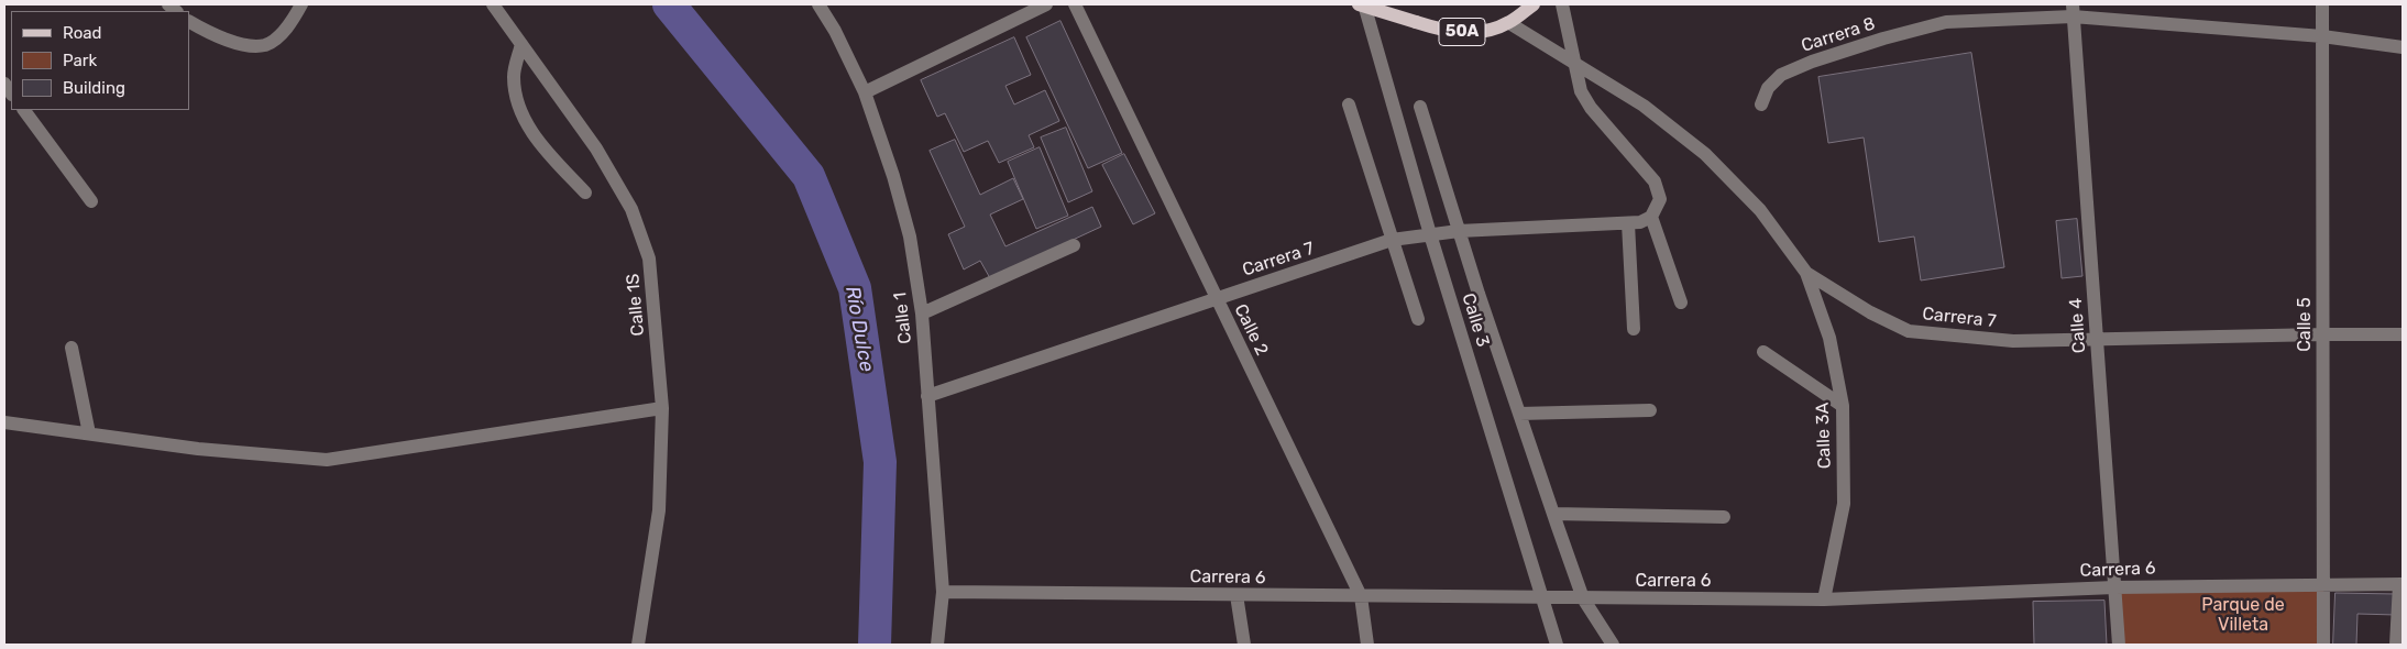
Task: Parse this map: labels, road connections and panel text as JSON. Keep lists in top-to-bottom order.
{
  "streets": {
    "main road": ["50A"],
    "street": [
      "Carrera 8",
      "Carrera 7",
      "Calle 1S",
      "Calle 1",
      "Calle 3",
      "Calle 5",
      "Calle 4",
      "Calle 2",
      "Calle 3A",
      "Carrera 6"
    ]
  },
  "crossings": [
    ["50A", "Carrera 7"],
    ["Carrera 8", "Calle 5"],
    ["Carrera 8", "Calle 4"],
    ["Carrera 7", "Calle 1"],
    ["Carrera 7", "Calle 3"],
    ["Carrera 7", "Calle 5"],
    ["Carrera 7", "Calle 4"],
    ["Carrera 7", "Calle 2"],
    ["Carrera 7", "Calle 3A"],
    ["Calle 1", "Carrera 6"],
    ["Calle 3", "Carrera 6"],
    ["Calle 5", "Carrera 6"],
    ["Calle 4", "Carrera 6"],
    ["Calle 2", "Carrera 6"],
    ["Calle 3A", "Carrera 6"]
  ],
  "water": ["Río Dulce"],
  "parks": ["Parque de Villeta"],
  "legend": ["Road", "Park", "Building"]
}
